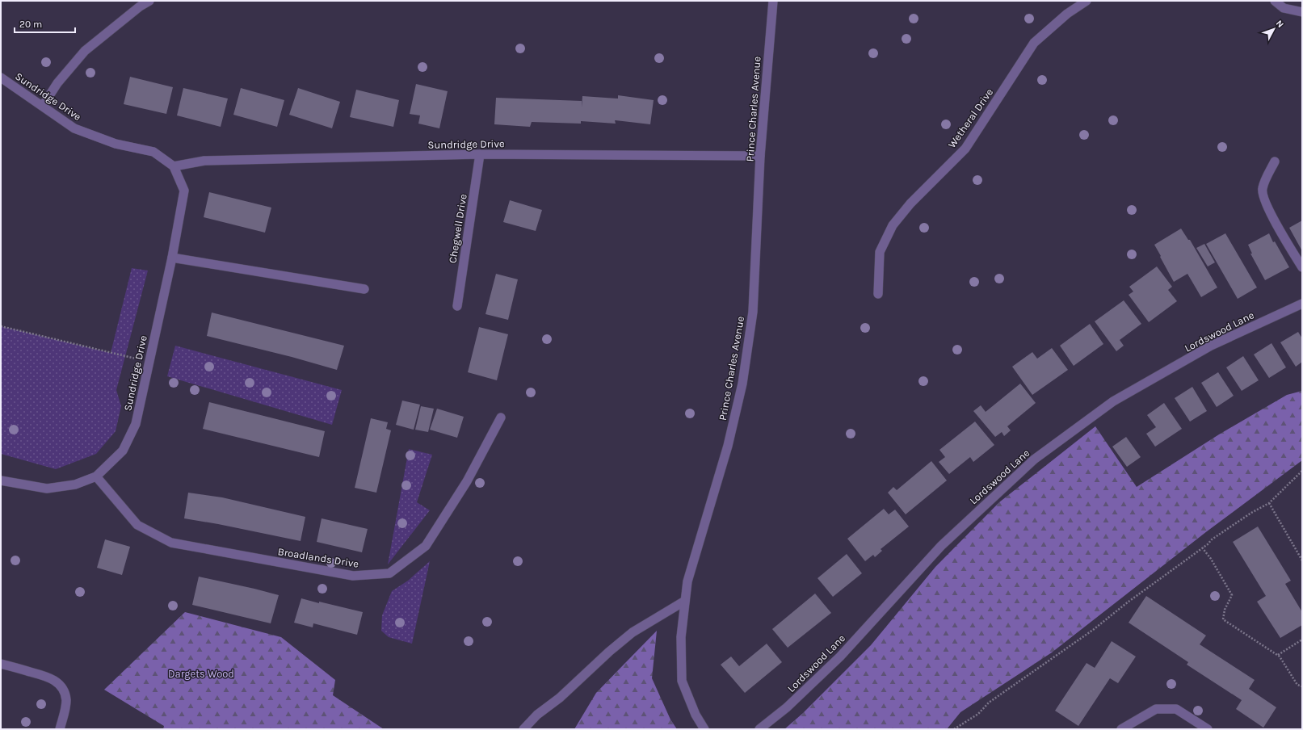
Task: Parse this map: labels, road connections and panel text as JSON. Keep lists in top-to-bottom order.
{
  "streets": {
    "street": [
      "Sundridge Drive",
      "Prince Charles Avenue",
      "Wetheral Drive",
      "Chegwell Drive",
      "Lordswood Lane",
      "Broadlands Drive"
    ]
  },
  "crossings": [
    ["Sundridge Drive", "Prince Charles Avenue"],
    ["Sundridge Drive", "Chegwell Drive"],
    ["Sundridge Drive", "Broadlands Drive"]
  ],
  "parks": ["Dargets Wood"],
  "scale_bar": "20 m",
  "north": "top right"
}
